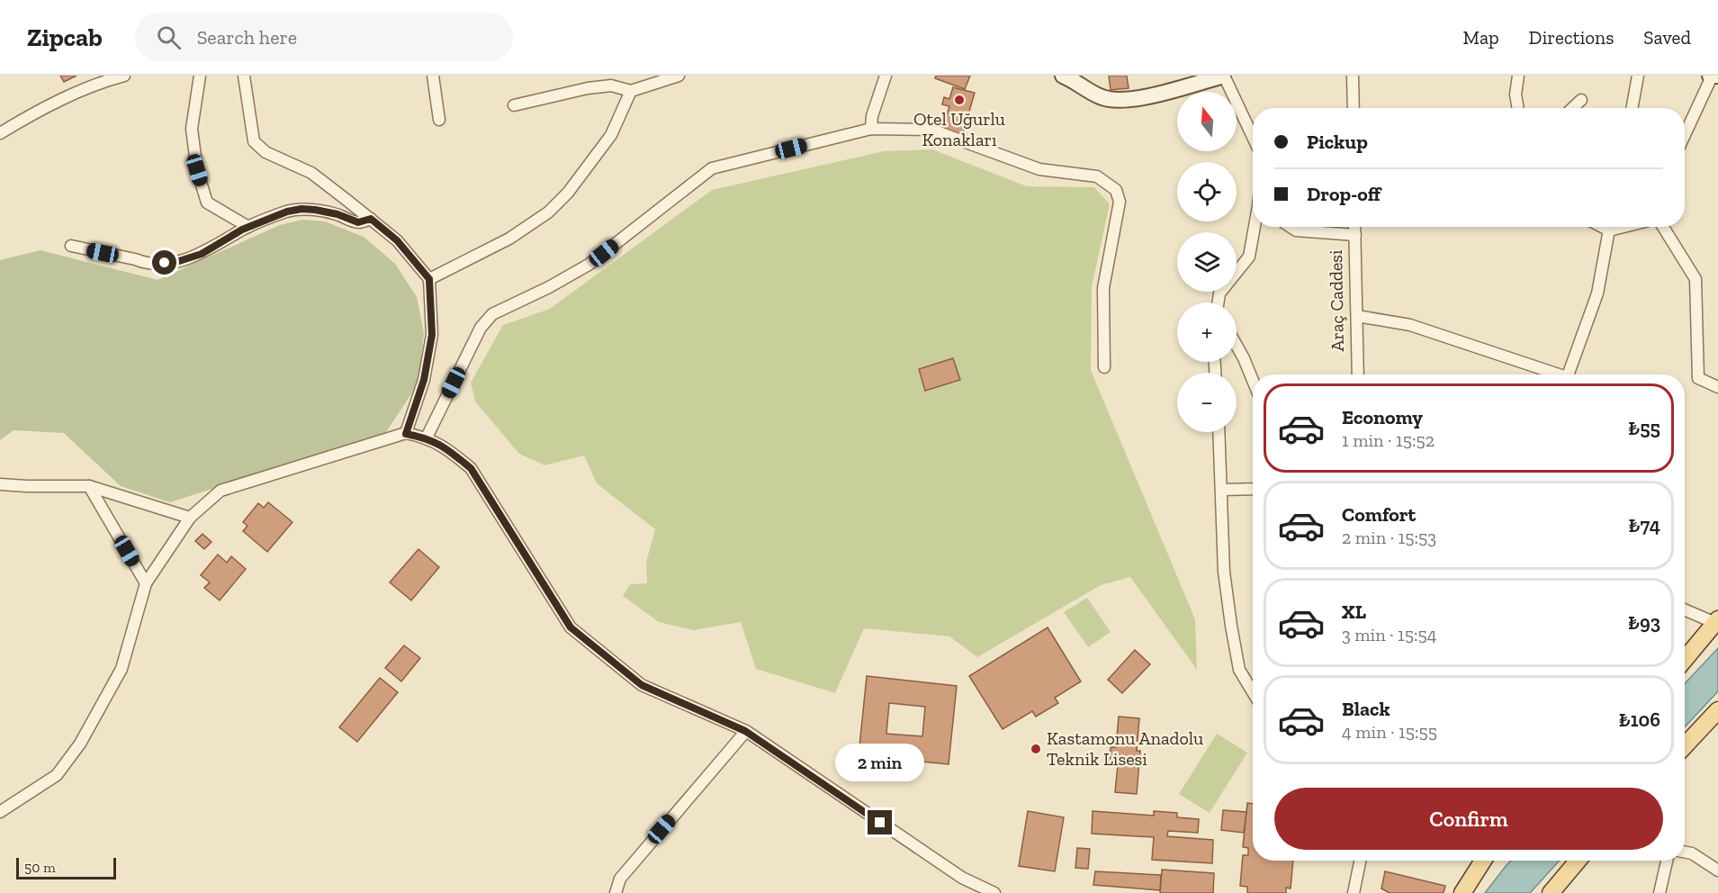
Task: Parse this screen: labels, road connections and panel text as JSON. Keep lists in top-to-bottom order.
{
  "streets": {
    "street": ["Araç Caddesi"]
  },
  "places": ["Otel Uğurlu Konakları", "Kastamonu Anadolu Teknik Lisesi"],
  "scale_bar": "50 m",
  "north": "top",
  "page": {
    "header": "Zipcab",
    "search": "Search here",
    "nav": ["Map", "Directions", "Saved"],
    "map_buttons": ["+", "−"],
    "banner": ["Pickup", "Drop-off"],
    "list": [
      {
        "name": "Economy",
        "note": "1 min · 15:52",
        "value": "₺55"
      },
      {
        "name": "Comfort",
        "note": "2 min · 15:53",
        "value": "₺74"
      },
      {
        "name": "XL",
        "note": "3 min · 15:54",
        "value": "₺93"
      },
      {
        "name": "Black",
        "note": "4 min · 15:55",
        "value": "₺106"
      }
    ],
    "bubble": "2 min",
    "buttons": "Confirm",
    "scale": "50 m"
  }
}
